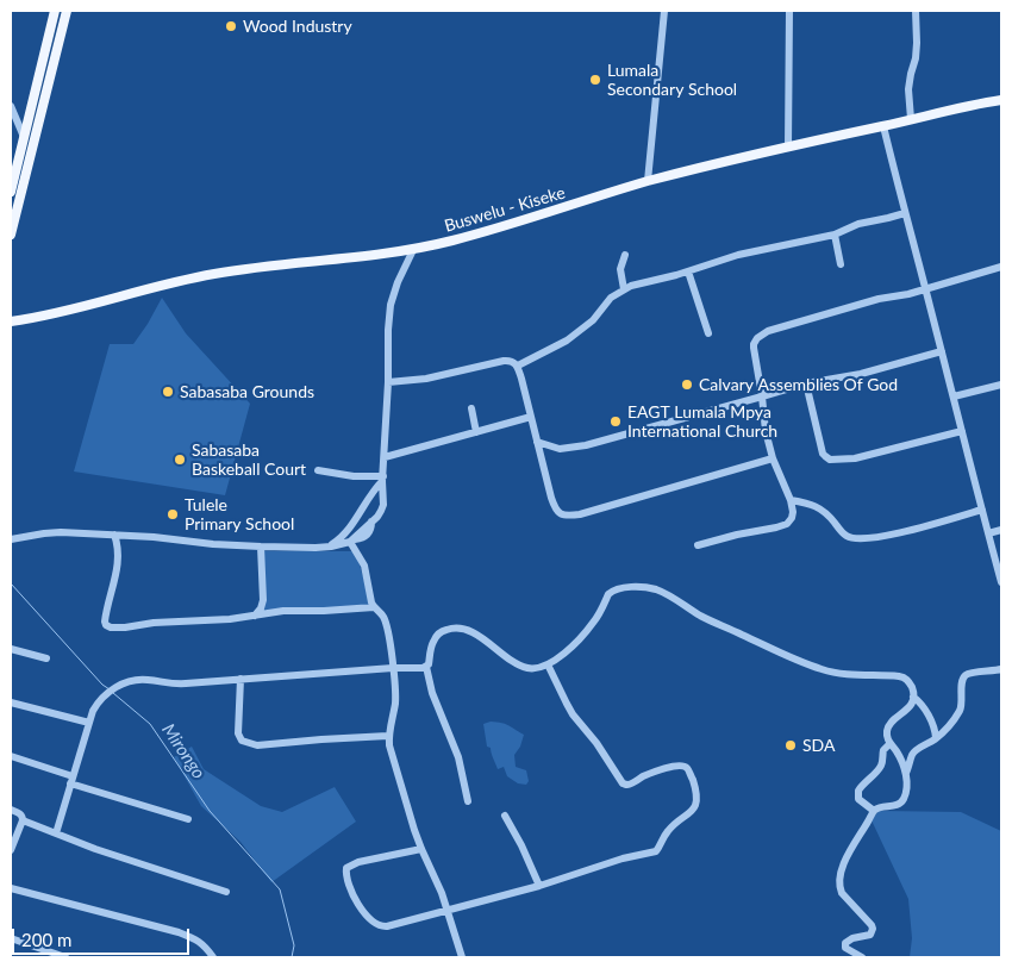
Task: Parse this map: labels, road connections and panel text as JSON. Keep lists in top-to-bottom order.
{
  "streets": {
    "main road": ["Buswelu - Kiseke"]
  },
  "water": ["Mirongo"],
  "places": [
    "Wood Industry",
    "Lumala Secondary School",
    "Calvary Assemblies Of God",
    "Sabasaba Grounds",
    "EAGT Lumala Mpya International Church",
    "Sabasaba Baskeball Court",
    "Tulele Primary School",
    "SDA"
  ],
  "scale_bar": "200 m"
}
